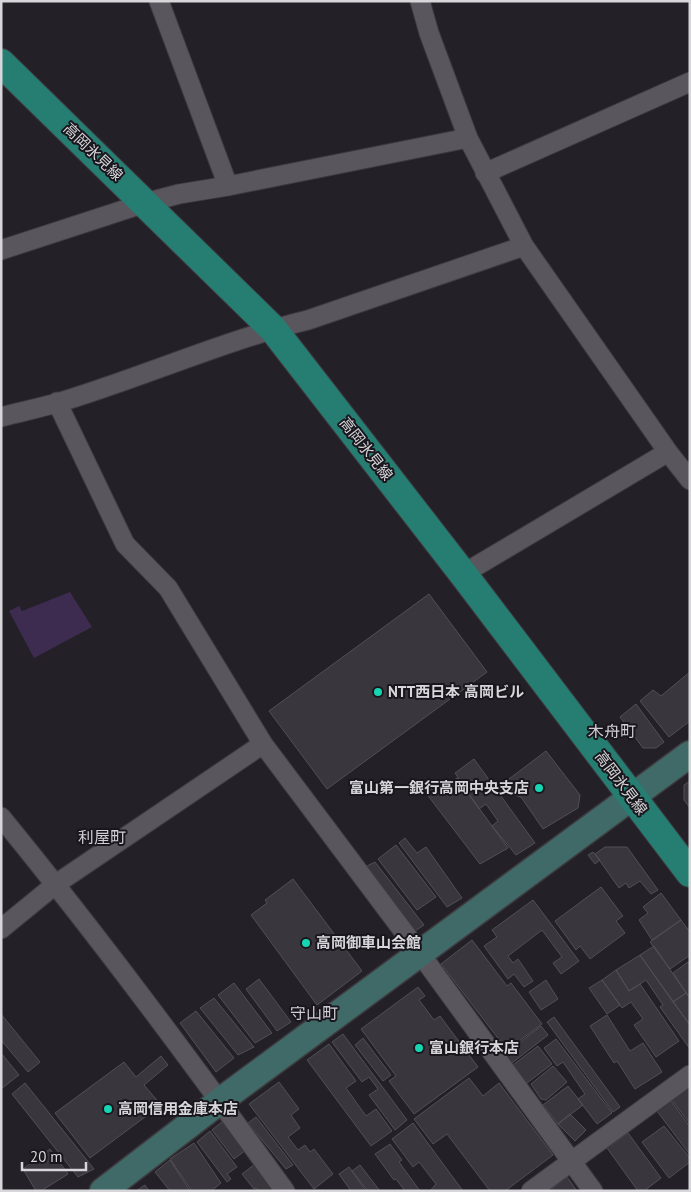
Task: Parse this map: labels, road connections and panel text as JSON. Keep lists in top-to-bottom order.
{
  "streets": {
    "main road": ["高岡氷見線"]
  },
  "districts": ["木舟町", "利屋町", "守山町"],
  "places": [
    "NTT西日本 高岡ビル",
    "富山第一銀行高岡中央支店",
    "高岡御車山会館",
    "富山銀行本店",
    "高岡信用金庫本店"
  ],
  "scale_bar": "20 m"
}
